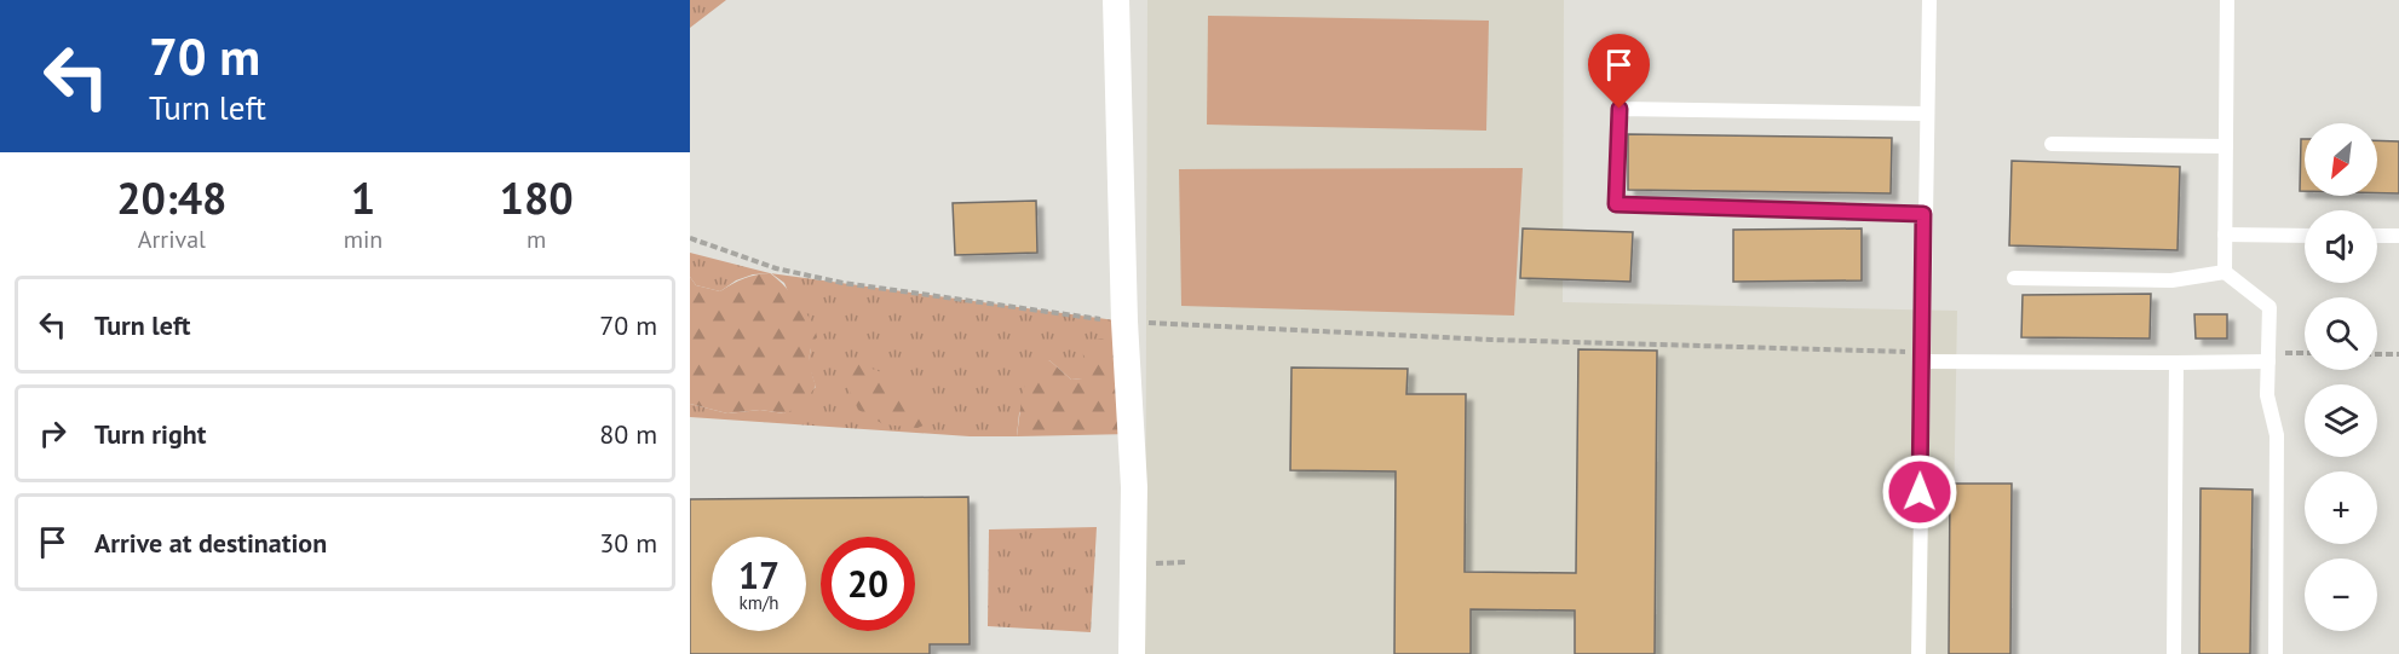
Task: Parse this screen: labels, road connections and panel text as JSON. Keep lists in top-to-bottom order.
{
  "north": "bottom left",
  "page": {
    "turn": ["70 m", "Turn left"],
    "map_buttons": ["+", "−"],
    "eta": [
      "20:48",
      "Arrival",
      "1",
      "min",
      "180",
      "m"
    ],
    "list": [
      {
        "name": "Turn left",
        "value": "70 m"
      },
      {
        "name": "Turn right",
        "value": "80 m"
      },
      {
        "name": "Arrive at destination",
        "value": "30 m"
      }
    ],
    "speed": "17 km/h",
    "limit": "20"
  }
}
